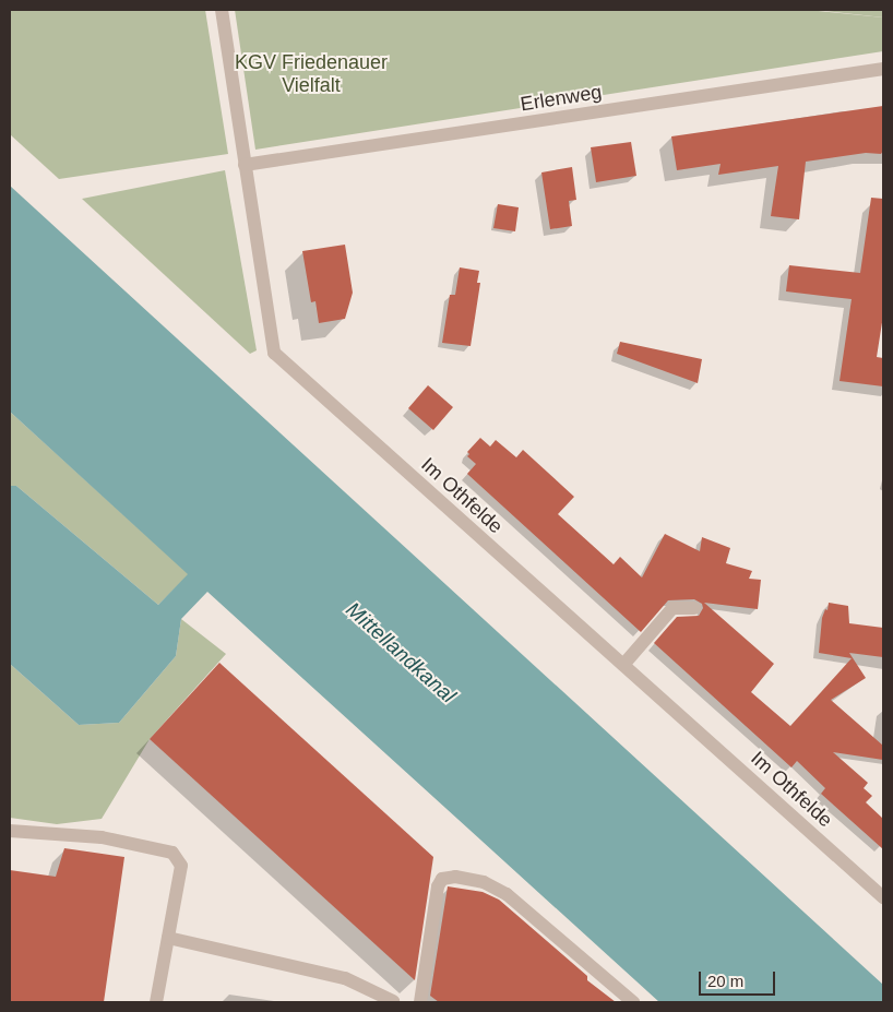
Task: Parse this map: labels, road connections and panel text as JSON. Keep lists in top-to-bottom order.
{
  "streets": {
    "street": ["Erlenweg", "Im Othfelde"]
  },
  "crossings": [
    ["Erlenweg", "Im Othfelde"]
  ],
  "water": ["Mittellandkanal"],
  "parks": ["KGV Friedenauer Vielfalt"],
  "scale_bar": "20 m"
}
